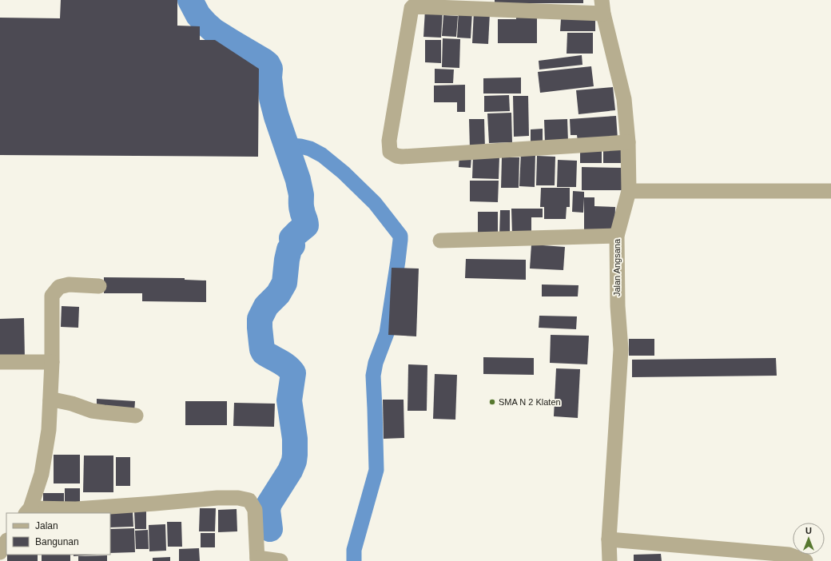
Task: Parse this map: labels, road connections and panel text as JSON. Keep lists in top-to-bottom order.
{
  "streets": {
    "street": ["Jalan Angsana"]
  },
  "places": ["SMA N 2 Klaten"],
  "legend": ["Jalan", "Bangunan"],
  "north": "top"
}
